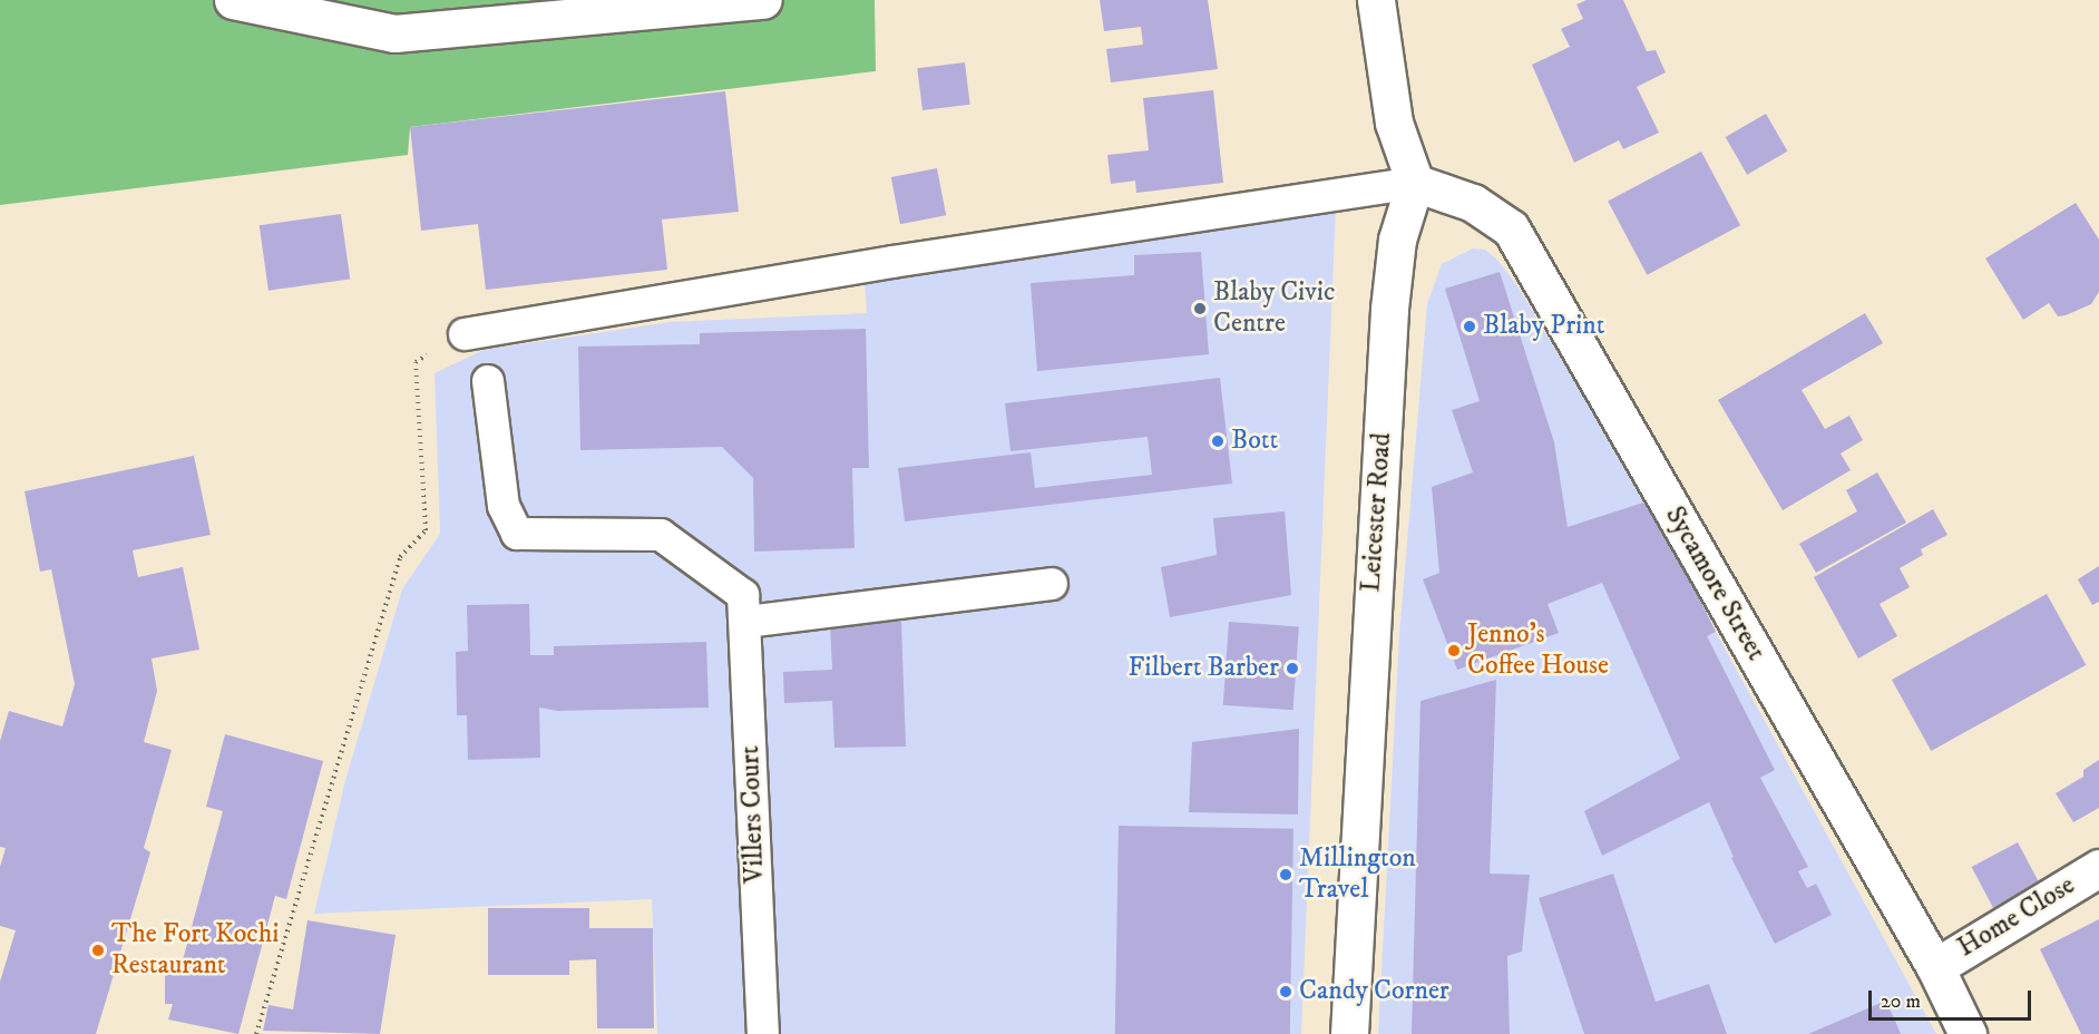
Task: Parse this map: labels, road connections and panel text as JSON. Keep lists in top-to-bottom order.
{
  "streets": {
    "street": ["Leicester Road", "Sycamore Street", "Home Close"],
    "lane": ["Villers Court"]
  },
  "crossings": [
    ["Leicester Road", "Sycamore Street"],
    ["Sycamore Street", "Home Close"]
  ],
  "places": [
    "Blaby Civic Centre",
    "Blaby Print",
    "Bott",
    "Jenno's Coffee House",
    "Filbert Barber",
    "Millington Travel",
    "The Fort Kochi Restaurant",
    "Candy Corner"
  ],
  "scale_bar": "20 m"
}
